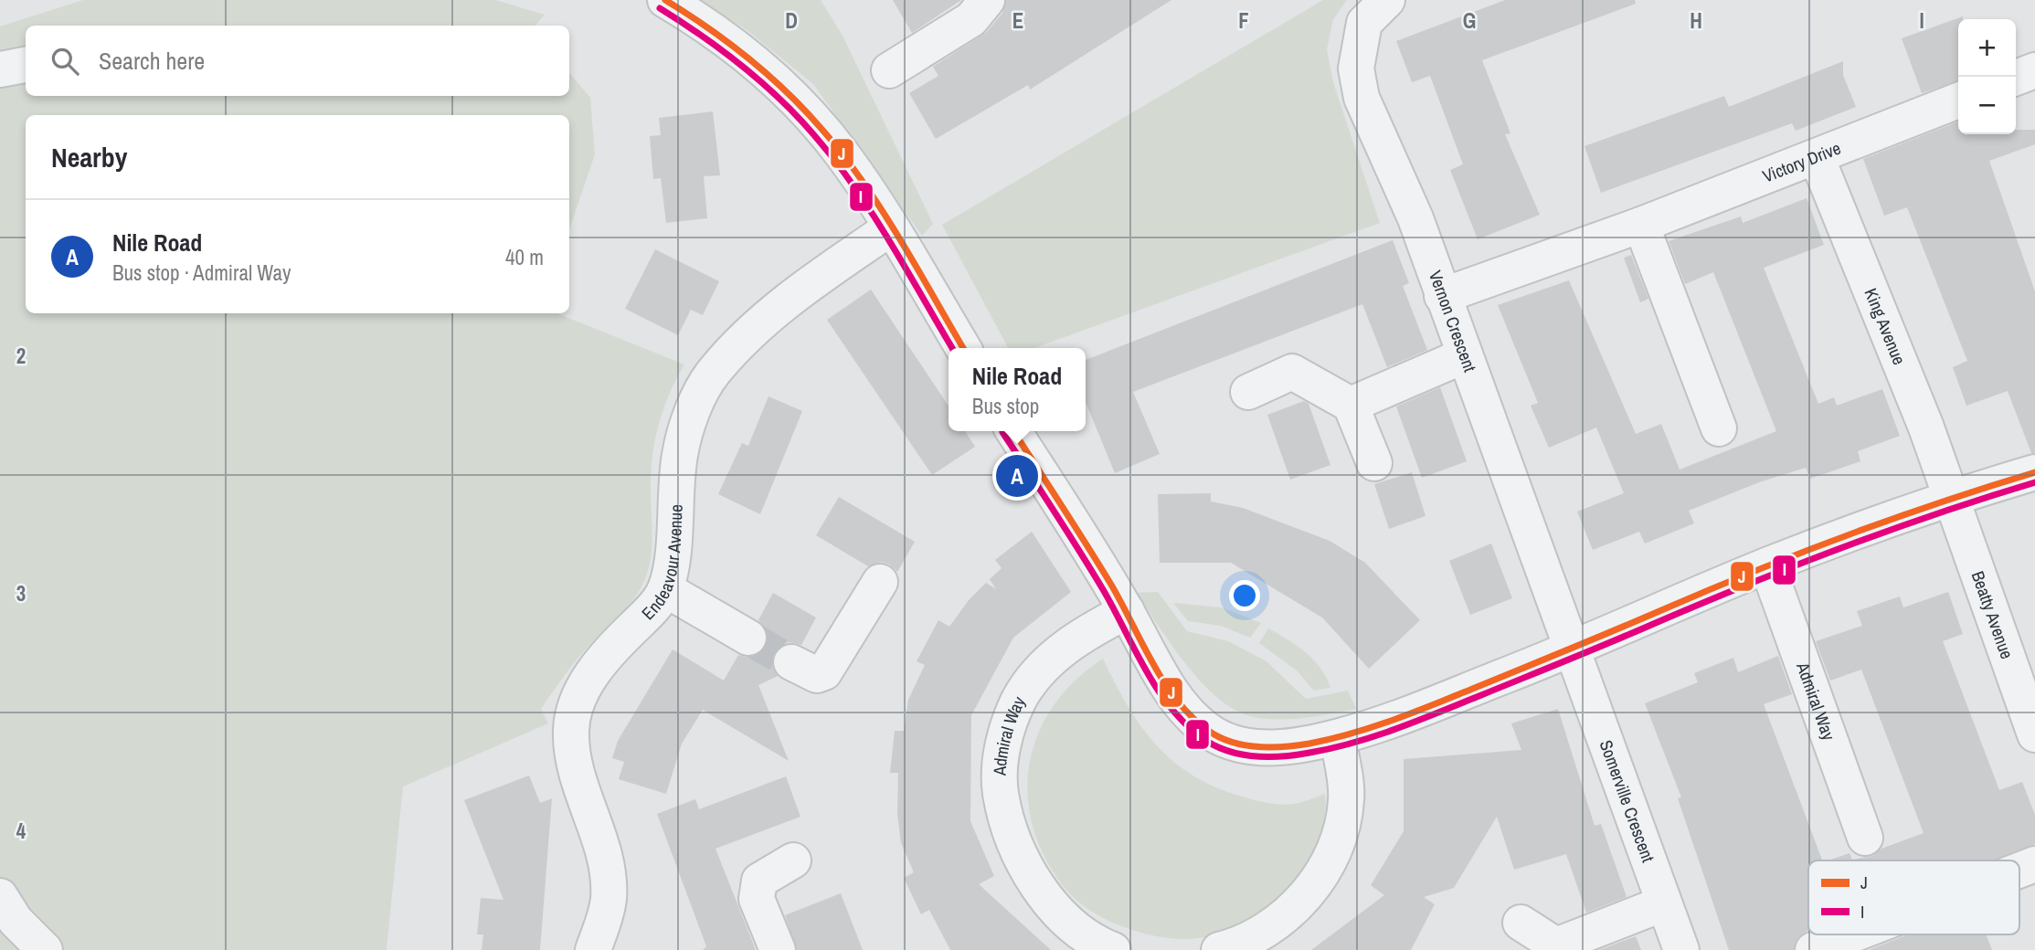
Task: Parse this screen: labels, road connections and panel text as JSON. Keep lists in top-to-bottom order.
{
  "streets": {
    "street": [
      "Victory Drive",
      "Vernon Crescent",
      "King Avenue",
      "Endeavour Avenue",
      "Beatty Avenue",
      "Admiral Way",
      "Somerville Crescent"
    ]
  },
  "crossings": [
    ["Victory Drive", "Vernon Crescent"],
    ["Victory Drive", "King Avenue"],
    ["Vernon Crescent", "Somerville Crescent"],
    ["King Avenue", "Beatty Avenue"]
  ],
  "lines": ["transit line J", "transit line I"],
  "legend": ["J", "I"],
  "page": {
    "map_buttons": ["+", "−"],
    "search": "Search here",
    "heading": "Nearby",
    "list": [
      {
        "mark": "A",
        "name": "Nile Road",
        "note": "Bus stop · Admiral Way",
        "value": "40 m"
      }
    ],
    "popup": ["Nile Road", "Bus stop"],
    "pins": "A"
  },
  "grid": {
    "columns": [
      "D",
      "E",
      "F",
      "G",
      "H",
      "I"
    ],
    "rows": ["2", "3", "4"]
  }
}
